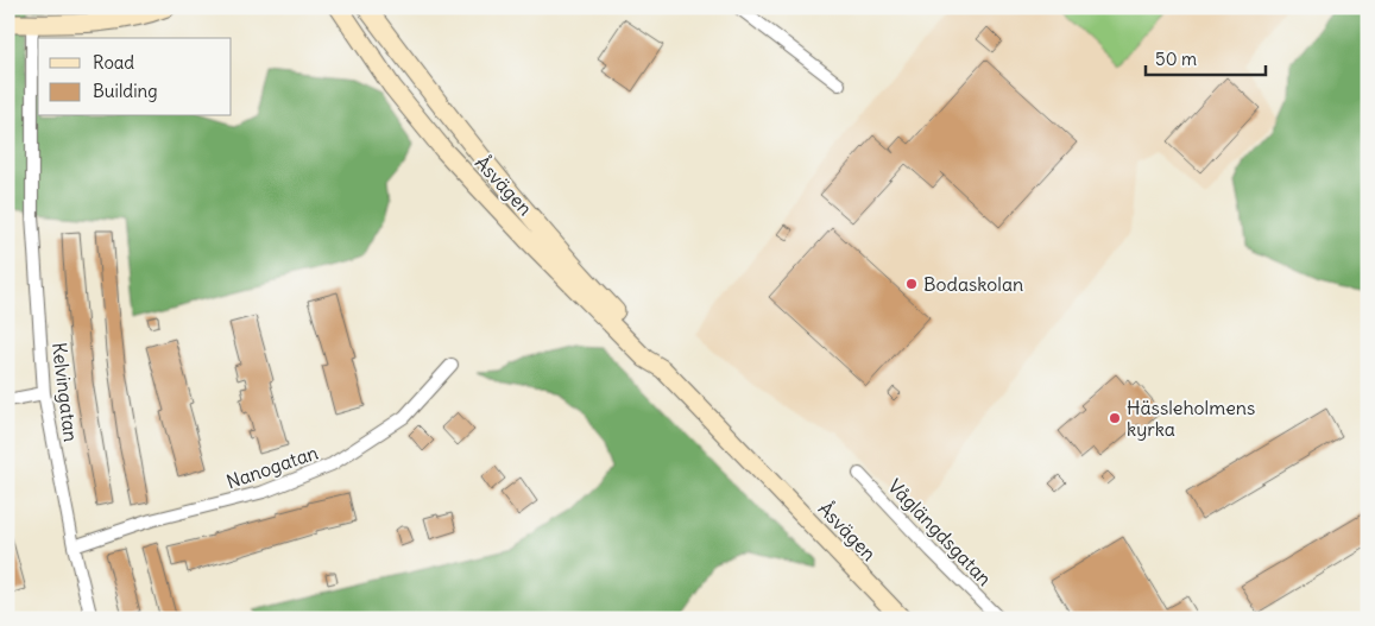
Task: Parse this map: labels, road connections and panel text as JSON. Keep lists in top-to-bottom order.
{
  "streets": {
    "street": [
      "Åsvägen",
      "Kelvingatan",
      "Nanogatan",
      "Våglängdsgatan"
    ]
  },
  "crossings": [
    ["Kelvingatan", "Nanogatan"]
  ],
  "places": ["Bodaskolan", "Hässleholmens kyrka"],
  "legend": ["Road", "Building"],
  "scale_bar": "50 m"
}
